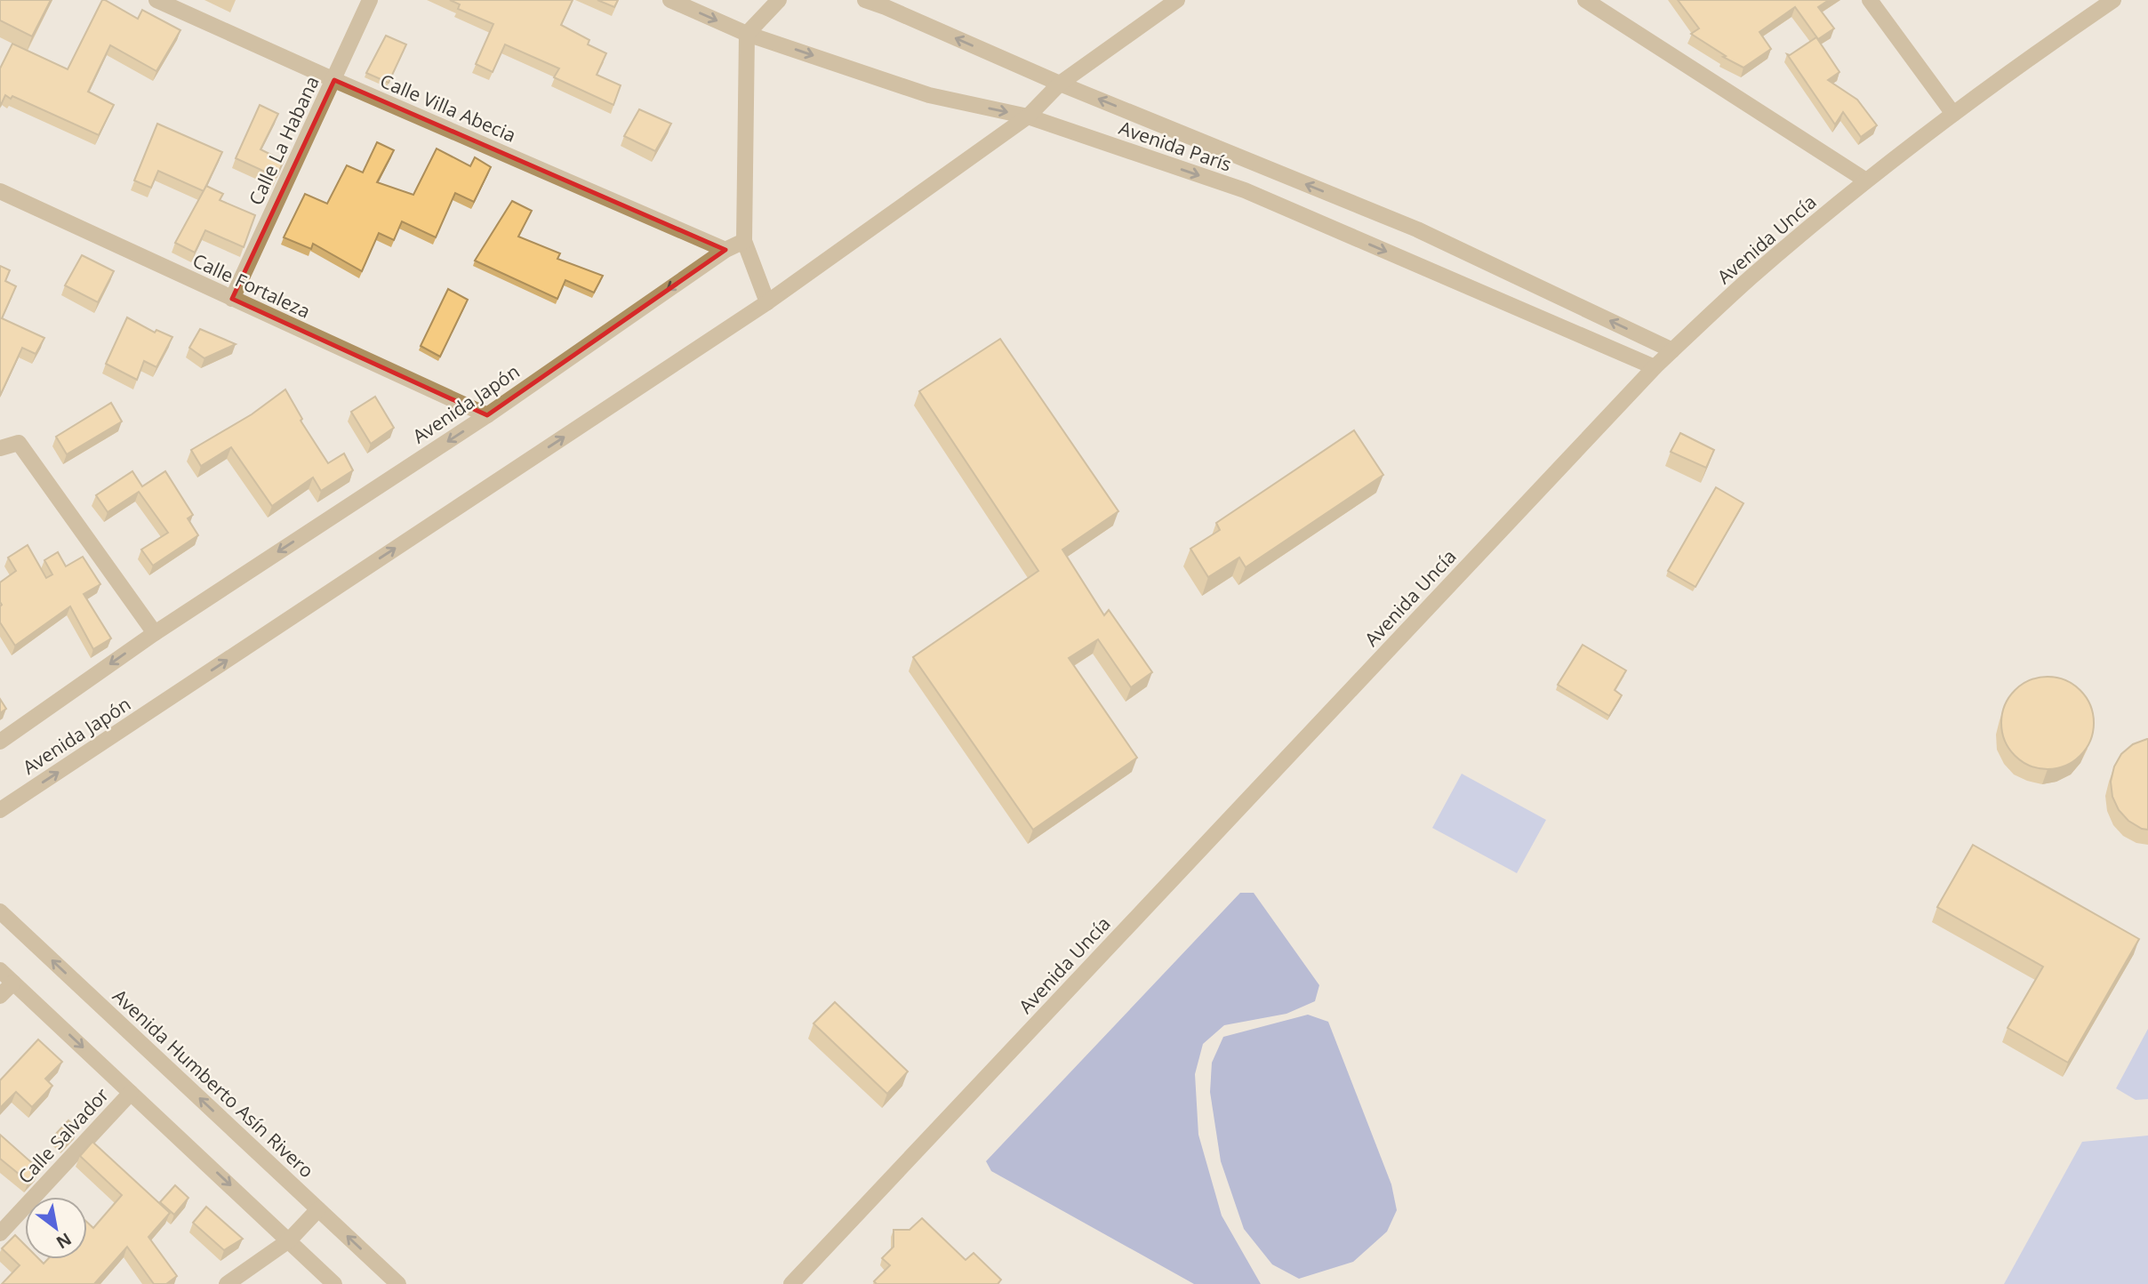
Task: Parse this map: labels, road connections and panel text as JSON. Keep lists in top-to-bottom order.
{
  "streets": {
    "street": [
      "Calle Villa Abecia",
      "Calle La Habana",
      "Avenida París",
      "Avenida Uncía",
      "Calle Fortaleza",
      "Avenida Japón",
      "Avenida Humberto Asín Rivero",
      "Calle Salvador"
    ]
  },
  "crossings": [
    ["Calle Villa Abecia", "Calle La Habana"],
    ["Calle Villa Abecia", "Avenida Japón"],
    ["Calle La Habana", "Calle Fortaleza"],
    ["Avenida París", "Avenida Uncía"],
    ["Avenida París", "Avenida Japón"],
    ["Calle Fortaleza", "Avenida Japón"]
  ],
  "north": "bottom right"
}
